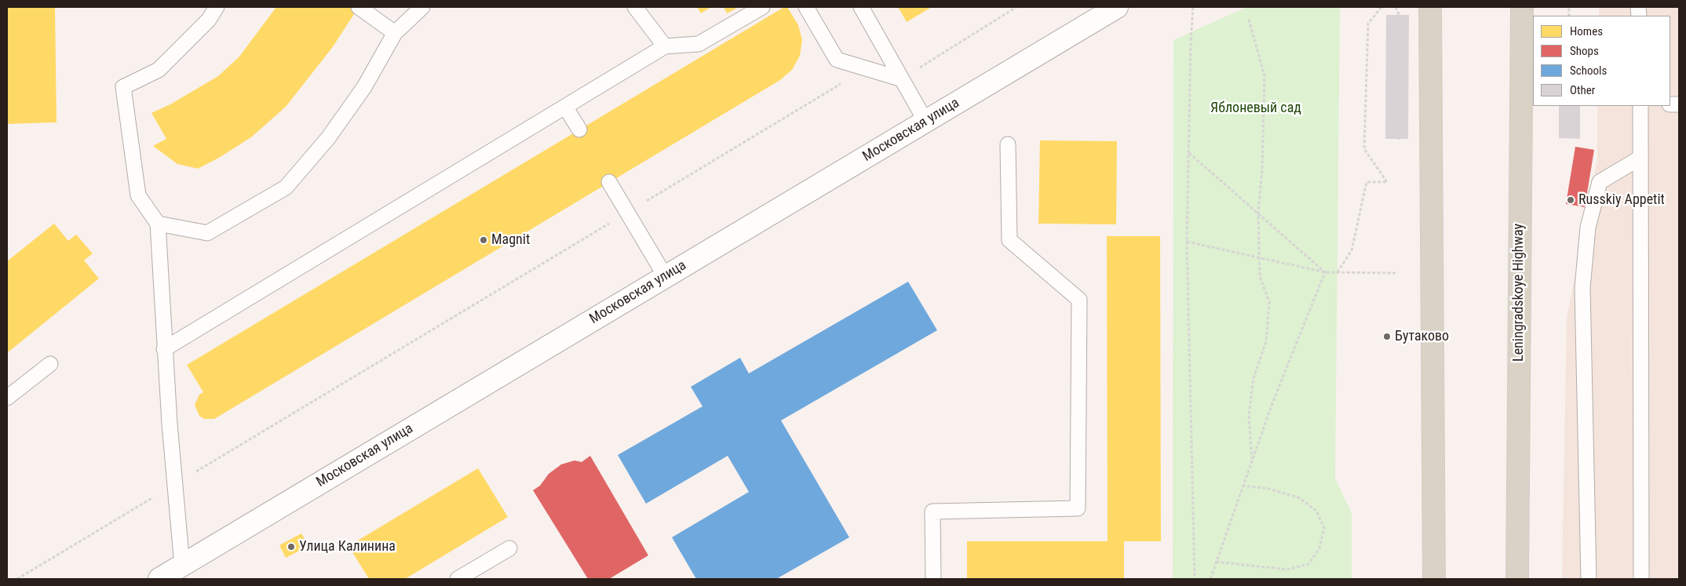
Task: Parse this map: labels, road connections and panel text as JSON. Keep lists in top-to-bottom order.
{
  "streets": {
    "highway": ["Leningradskoye Highway"],
    "street": ["Московская улица"]
  },
  "parks": ["Яблоневый сад"],
  "places": [
    "Russkiy Appetit",
    "Magnit",
    "Бутаково",
    "Улица Калинина"
  ],
  "legend": [
    "Homes",
    "Shops",
    "Schools",
    "Other"
  ]
}
